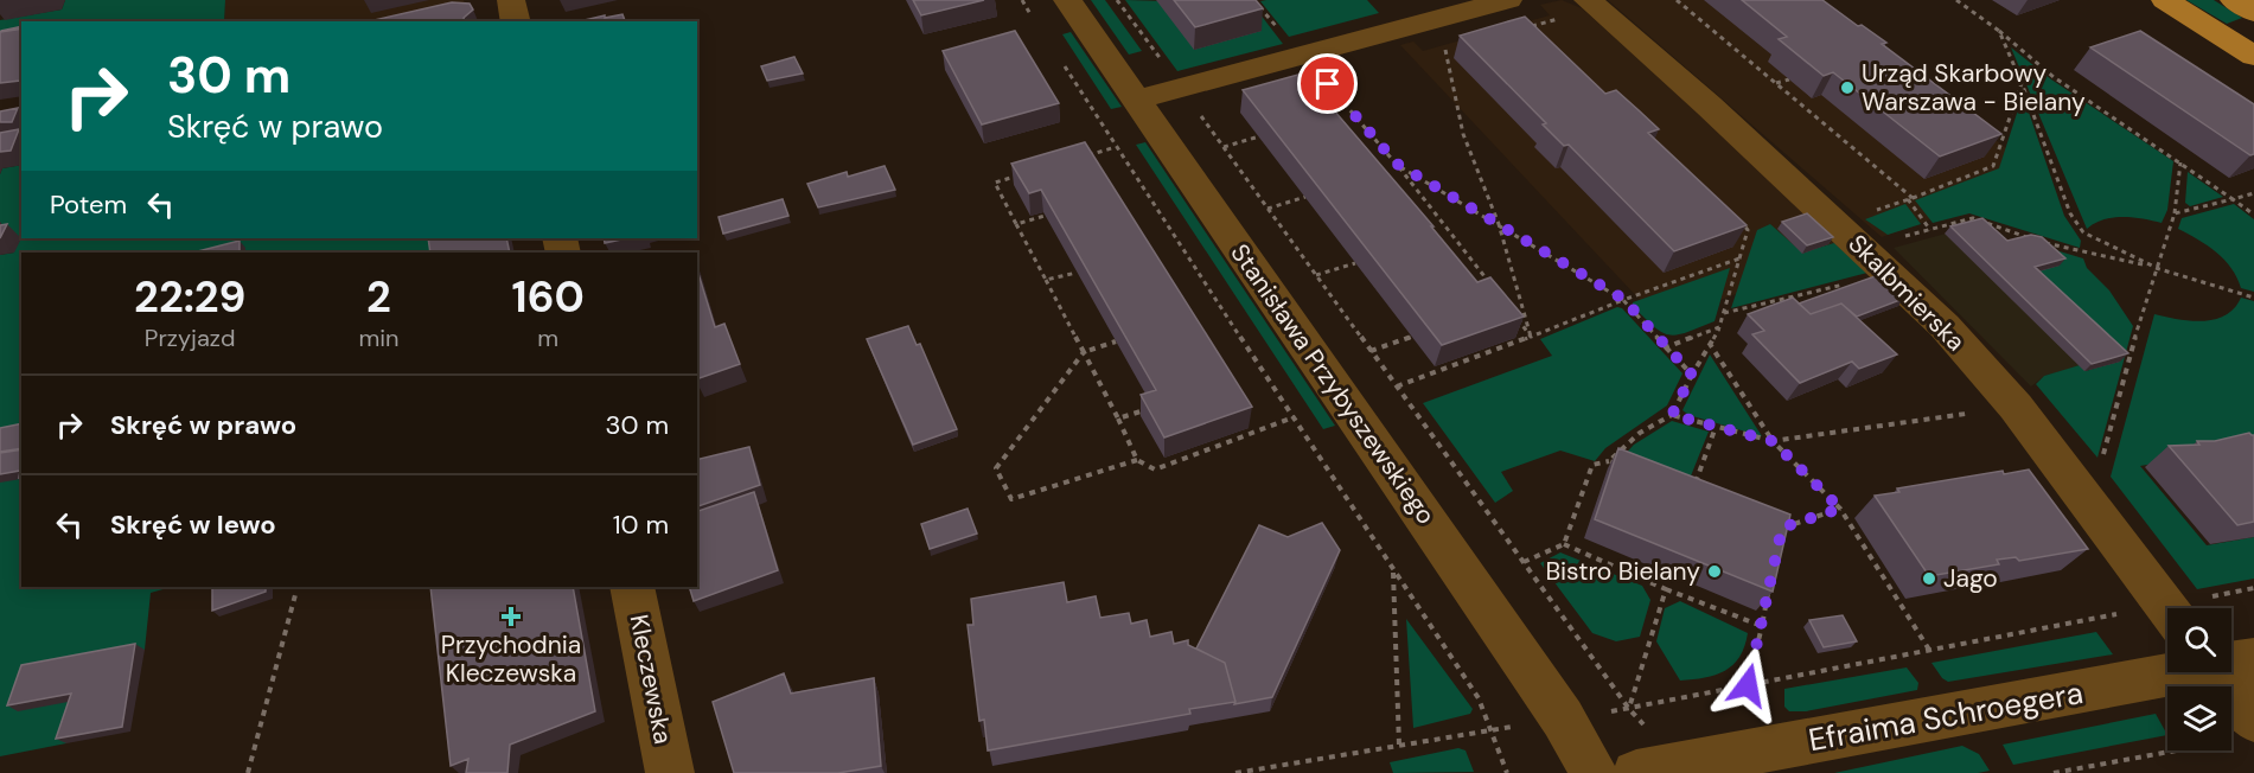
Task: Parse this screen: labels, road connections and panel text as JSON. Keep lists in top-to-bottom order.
{
  "streets": {
    "street": [
      "Skalbmierska",
      "Stanisława Przybyszewskiego",
      "Kleczewska",
      "Efraima Schroegera"
    ]
  },
  "places": {
    "other": ["Urząd Skarbowy Warszawa - Bielany", "Bistro Bielany", "Jago"],
    "health": ["Przychodnia Kleczewska"]
  },
  "page": {
    "turn": ["30 m", "Skręć w prawo"],
    "then": "Potem",
    "eta": [
      "22:29",
      "Przyjazd",
      "2",
      "min",
      "160",
      "m"
    ],
    "list": [
      {
        "name": "Skręć w prawo",
        "value": "30 m"
      },
      {
        "name": "Skręć w lewo",
        "value": "10 m"
      }
    ]
  }
}
